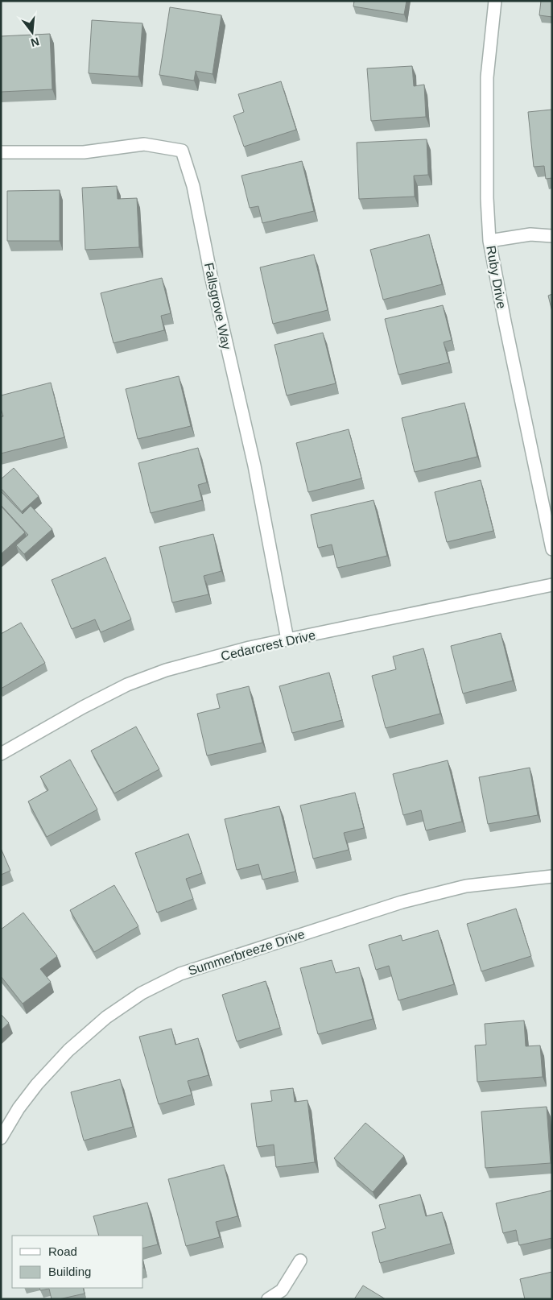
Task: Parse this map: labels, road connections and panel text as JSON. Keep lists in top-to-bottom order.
{
  "streets": {
    "street": [
      "Ruby Drive",
      "Fallsgrove Way",
      "Cedarcrest Drive",
      "Summerbreeze Drive"
    ]
  },
  "crossings": [
    ["Fallsgrove Way", "Cedarcrest Drive"]
  ],
  "legend": ["Road", "Building"],
  "north": "bottom"
}
